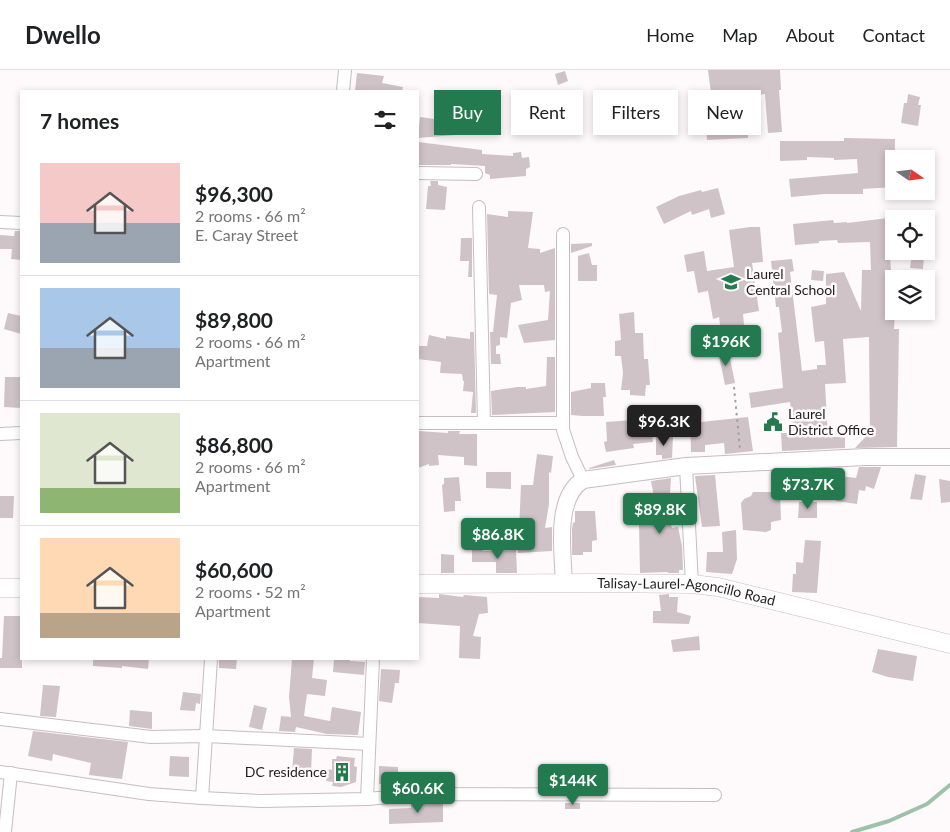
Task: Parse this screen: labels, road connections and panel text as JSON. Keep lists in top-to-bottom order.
{
  "streets": {
    "main road": ["Talisay-Laurel-Agoncillo Road"]
  },
  "places": {
    "school or university": ["Laurel Central School"],
    "public building": ["Laurel District Office"],
    "building": ["DC residence"]
  },
  "north": "right",
  "page": {
    "header": "Dwello",
    "nav": [
      "Home",
      "Map",
      "About",
      "Contact"
    ],
    "chip": [
      "Buy",
      "Rent",
      "Filters",
      "New"
    ],
    "heading": "7 homes",
    "list": [
      {
        "name": "$96,300",
        "note": "2 rooms · 66 m² · E. Caray Street"
      },
      {
        "name": "$89,800",
        "note": "2 rooms · 66 m² · Apartment"
      },
      {
        "name": "$86,800",
        "note": "2 rooms · 66 m² · Apartment"
      },
      {
        "name": "$60,600",
        "note": "2 rooms · 52 m² · Apartment"
      }
    ],
    "price": [
      "$196K",
      "$96.3K",
      "$73.7K",
      "$89.8K",
      "$86.8K",
      "$144K",
      "$60.6K"
    ]
  }
}
